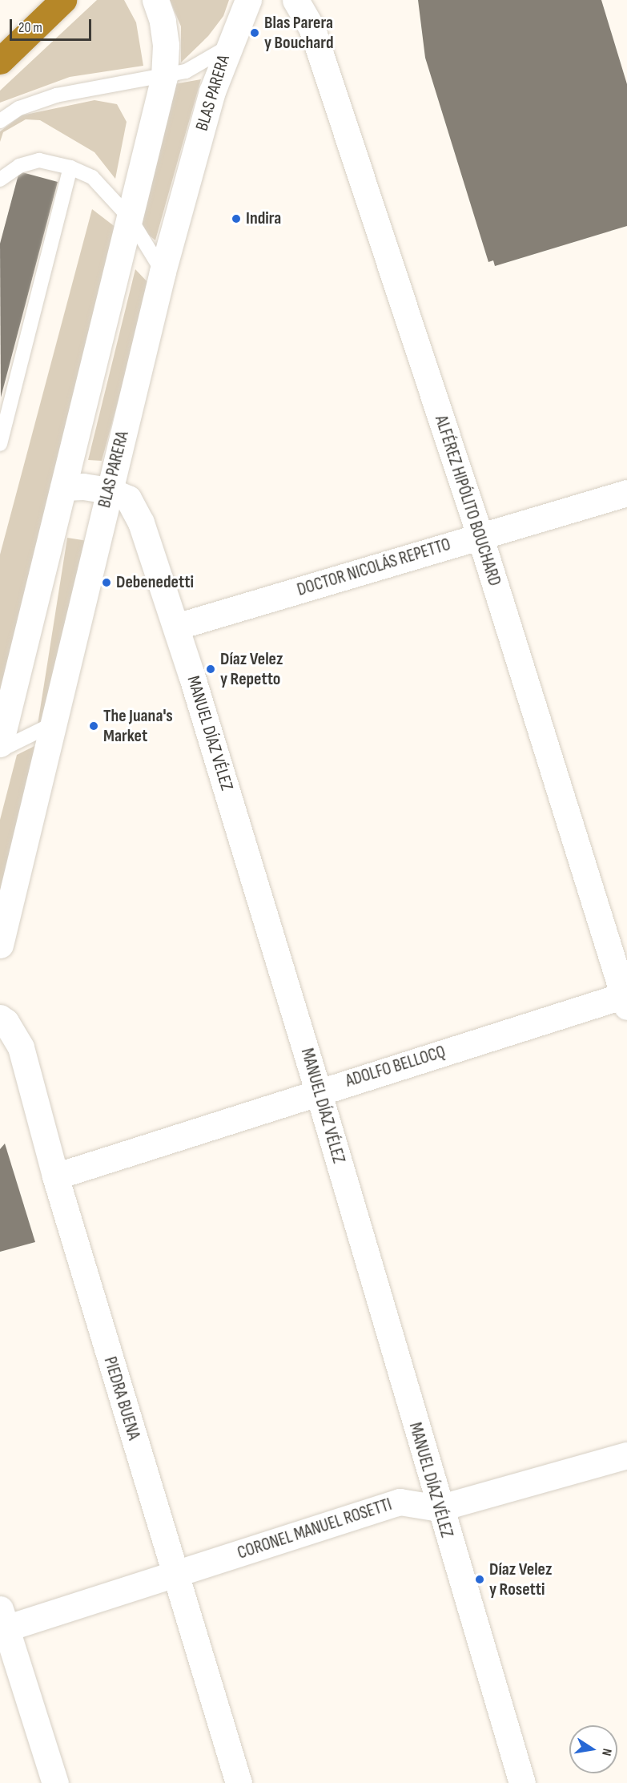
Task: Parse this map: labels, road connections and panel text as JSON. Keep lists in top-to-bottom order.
{
  "streets": {
    "street": [
      "BLAS PARERA",
      "ALFÉREZ HIPÓLITO BOUCHARD",
      "DOCTOR NICOLÁS REPETTO",
      "MANUEL DÍAZ VÉLEZ",
      "ADOLFO BELLOCQ",
      "PIEDRA BUENA",
      "CORONEL MANUEL ROSETTI"
    ]
  },
  "crossings": [
    ["BLAS PARERA", "MANUEL DÍAZ VÉLEZ"],
    ["ALFÉREZ HIPÓLITO BOUCHARD", "DOCTOR NICOLÁS REPETTO"],
    ["ALFÉREZ HIPÓLITO BOUCHARD", "ADOLFO BELLOCQ"],
    ["DOCTOR NICOLÁS REPETTO", "MANUEL DÍAZ VÉLEZ"],
    ["MANUEL DÍAZ VÉLEZ", "ADOLFO BELLOCQ"],
    ["MANUEL DÍAZ VÉLEZ", "CORONEL MANUEL ROSETTI"],
    ["ADOLFO BELLOCQ", "PIEDRA BUENA"],
    ["PIEDRA BUENA", "CORONEL MANUEL ROSETTI"]
  ],
  "places": [
    "Blas Parera y Bouchard",
    "Indira",
    "Debenedetti",
    "Díaz Velez y Repetto",
    "The Juana's Market",
    "Díaz Velez y Rosetti"
  ],
  "scale_bar": "20 m",
  "north": "right"
}
